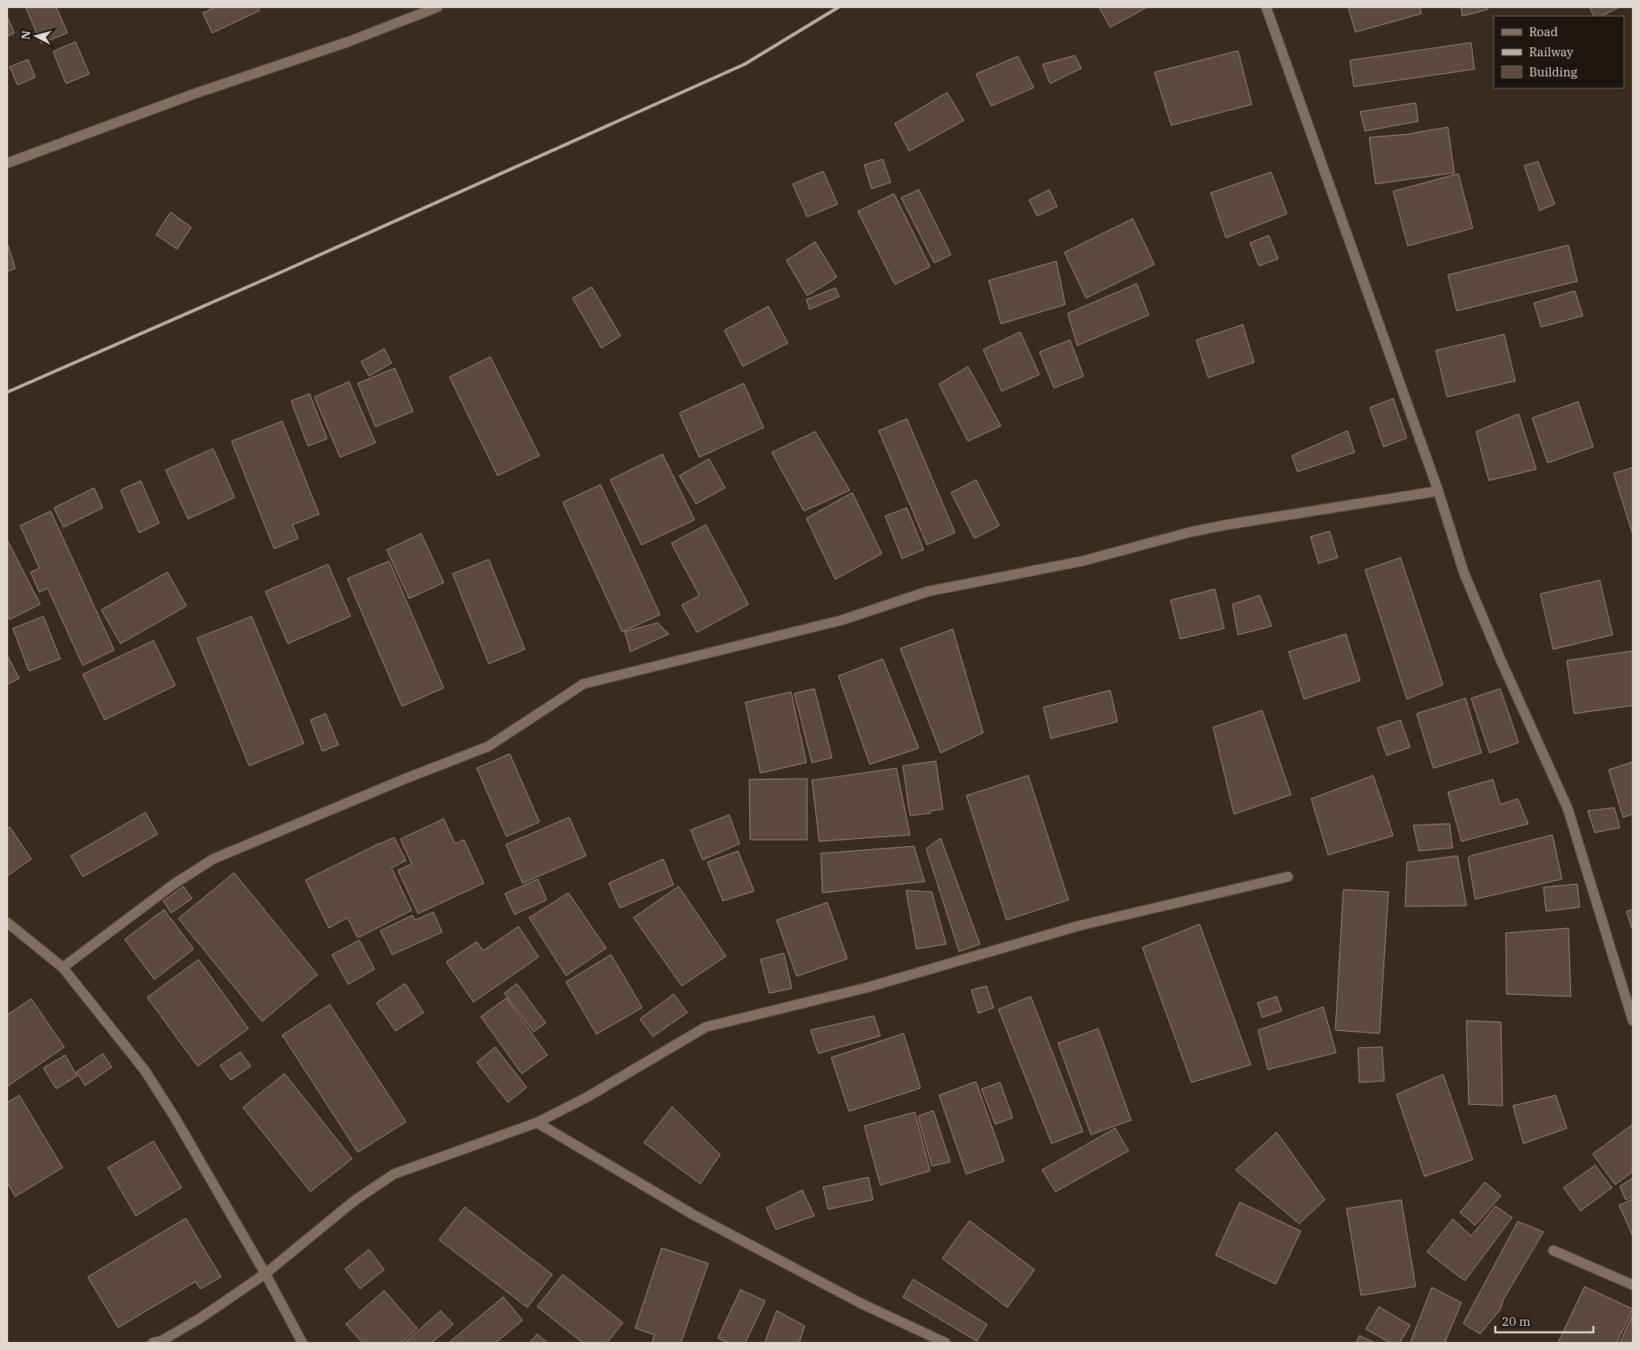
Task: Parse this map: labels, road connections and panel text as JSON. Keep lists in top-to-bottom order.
{
  "legend": ["Road", "Railway", "Building"],
  "scale_bar": "20 m",
  "north": "left"
}
